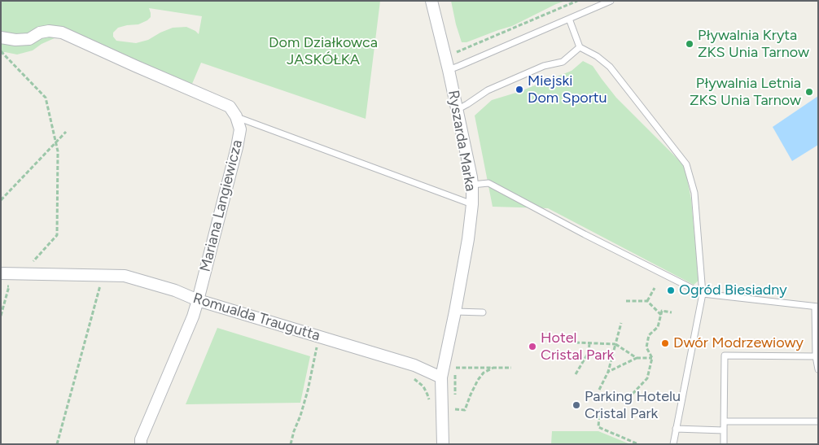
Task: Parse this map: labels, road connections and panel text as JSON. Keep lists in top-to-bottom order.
{
  "streets": {
    "street": ["Ryszarda Marka", "Mariana Langiewicza", "Romualda Traugutta"]
  },
  "crossings": [
    ["Ryszarda Marka", "Romualda Traugutta"],
    ["Mariana Langiewicza", "Romualda Traugutta"]
  ],
  "parks": ["Dom Działkowca JASKÓŁKA"],
  "places": [
    "Pływalnia Kryta ZKS Unia Tarnow",
    "Miejski Dom Sportu",
    "Pływalnia Letnia ZKS Unia Tarnow",
    "Ogród Biesiadny",
    "Dwór Modrzewiowy",
    "Hotel Cristal Park",
    "Parking Hotelu Cristal Park"
  ]
}
